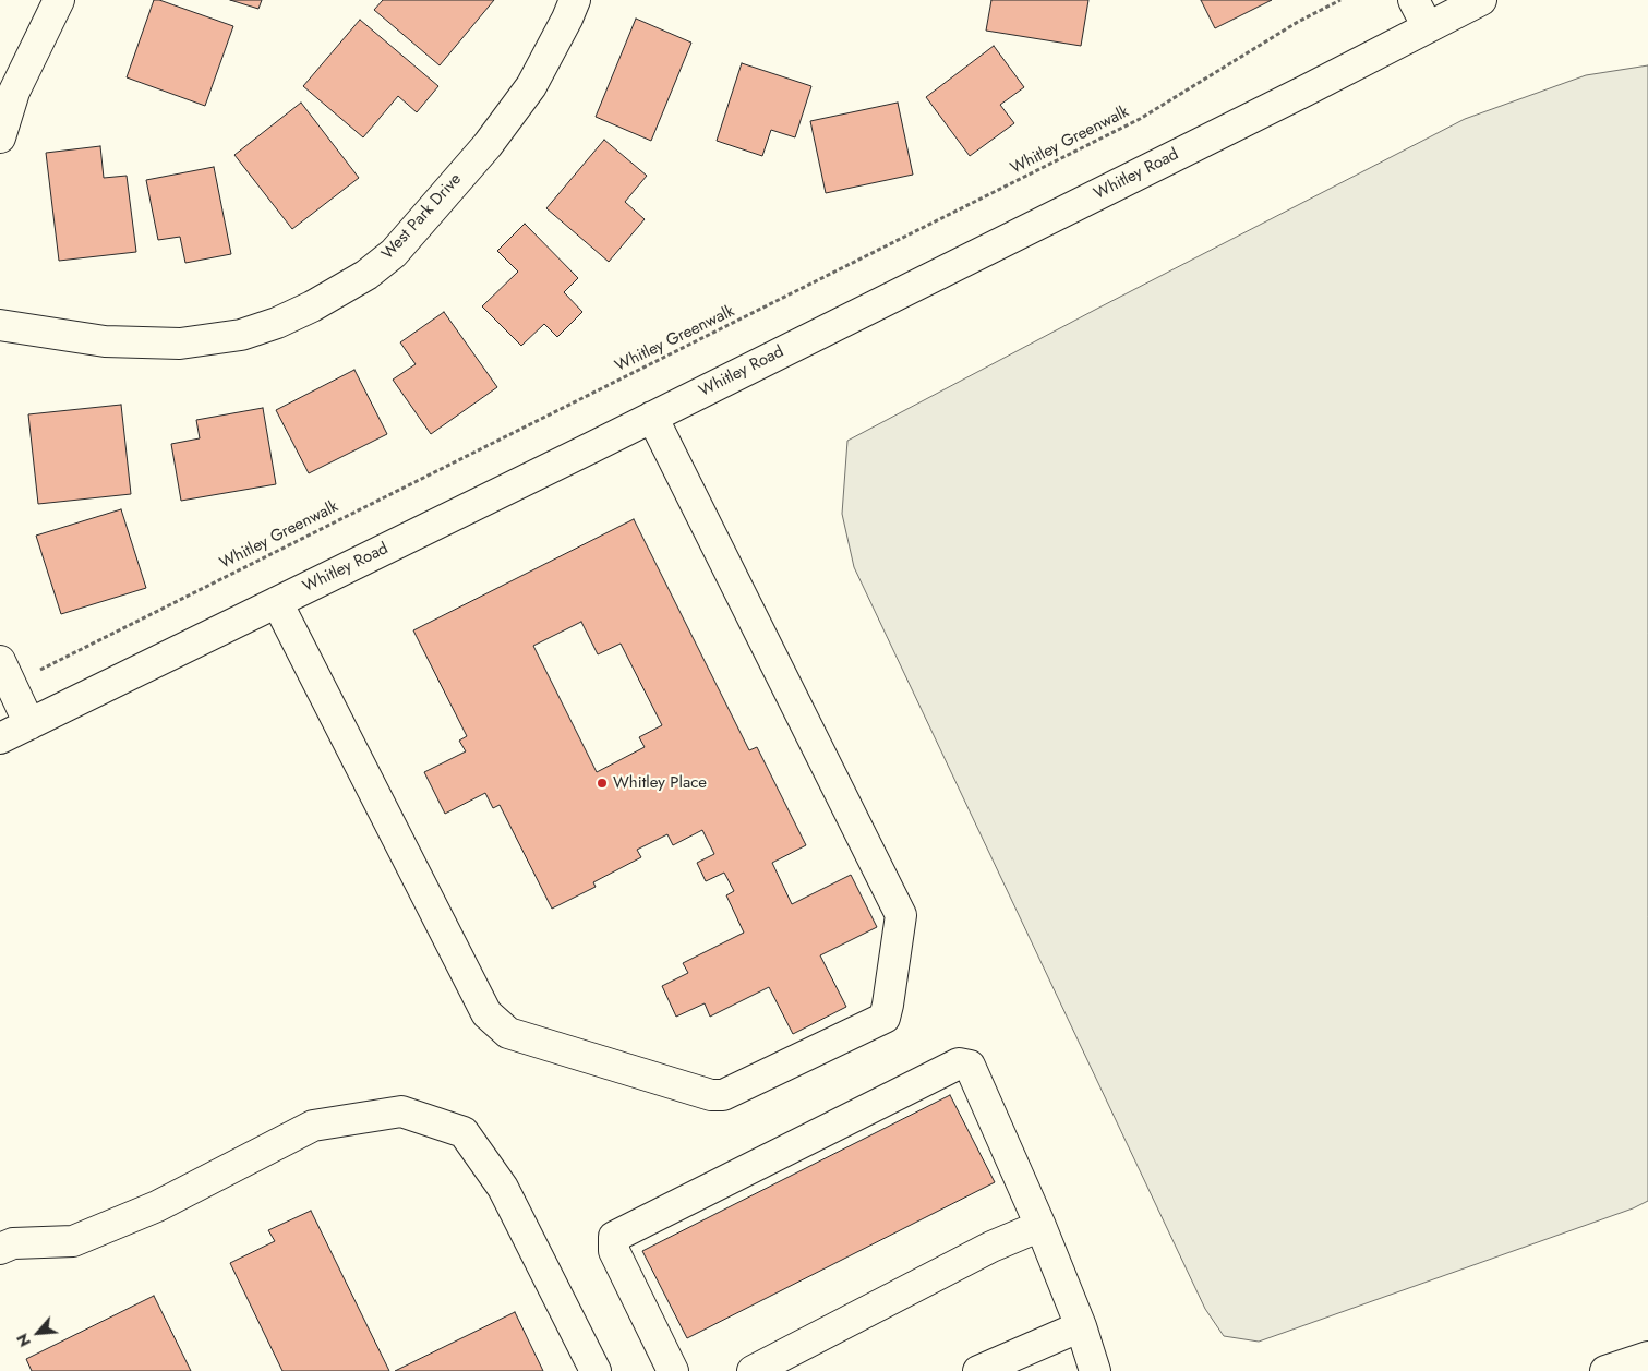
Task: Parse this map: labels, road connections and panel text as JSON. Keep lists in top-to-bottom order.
{
  "streets": {
    "street": ["Whitley Road", "West Park Drive"],
    "path": ["Whitley Greenwalk"]
  },
  "places": ["Whitley Place"],
  "north": "bottom left"
}
